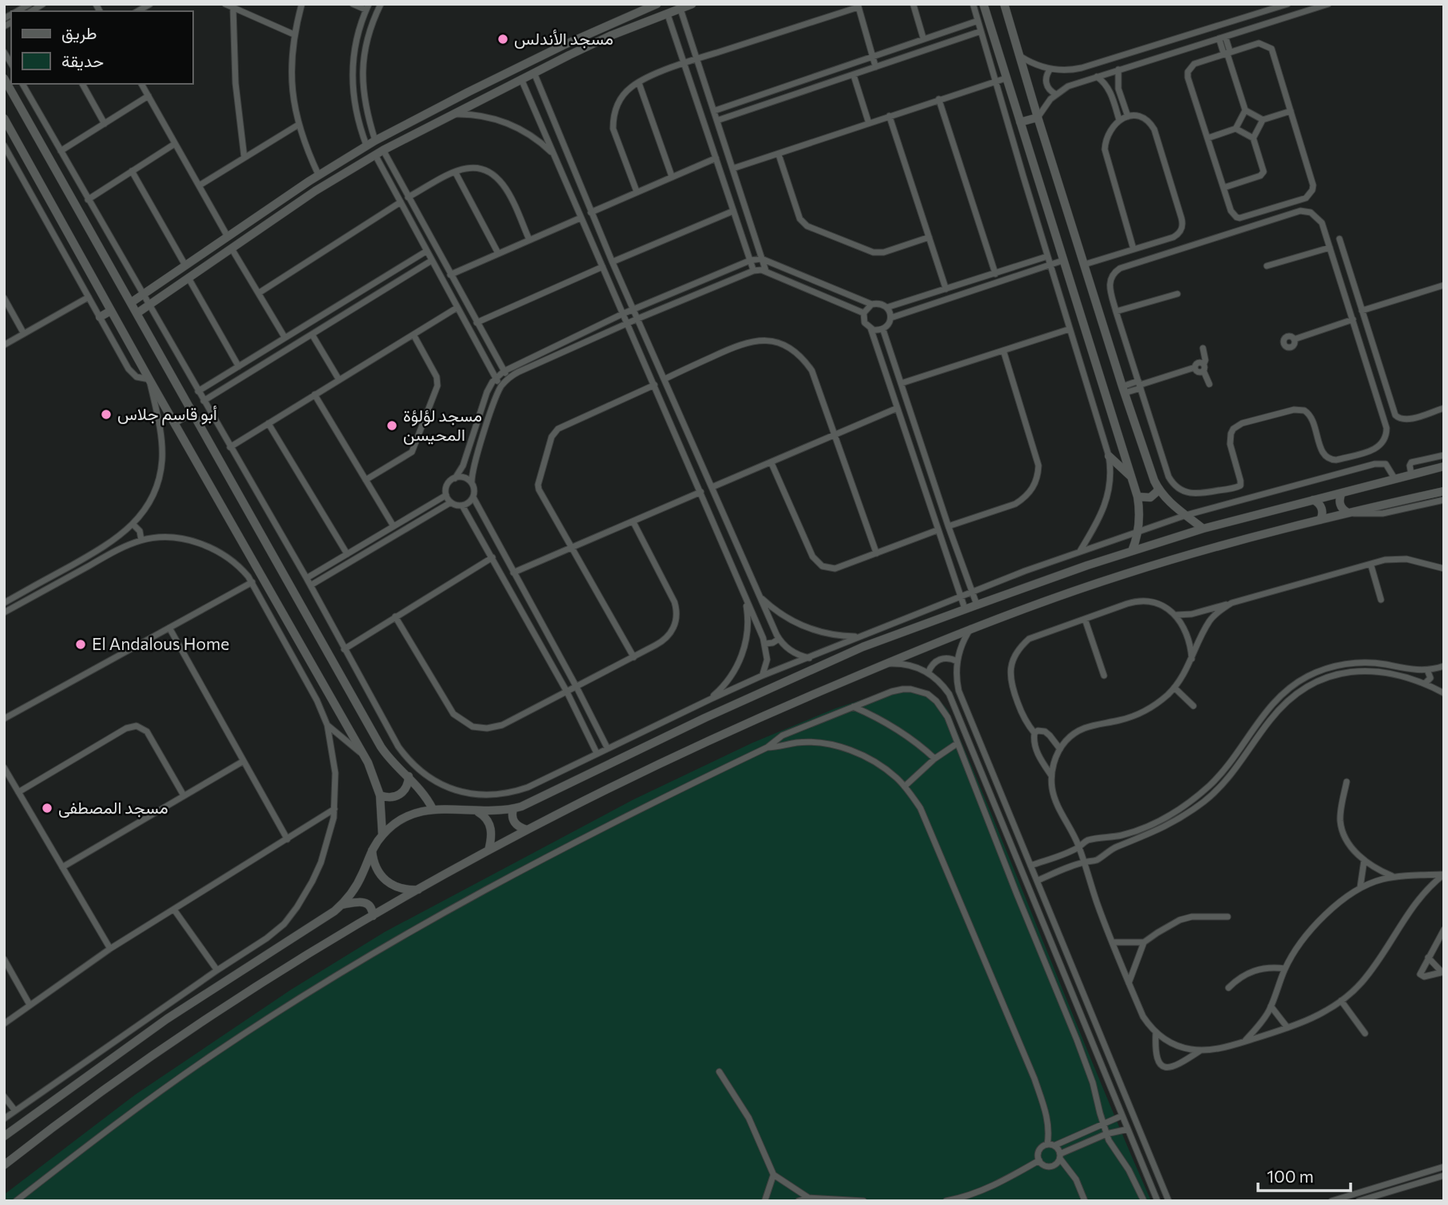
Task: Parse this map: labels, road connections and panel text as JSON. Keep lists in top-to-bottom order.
{
  "places": [
    "مسجد الأندلس",
    "أبو قاسم جلاس",
    "مسجد لؤلؤة المحيسن",
    "El Andalous Home",
    "مسجد المصطفى"
  ],
  "legend": ["طريق", "حديقة"],
  "scale_bar": "100 m"
}
